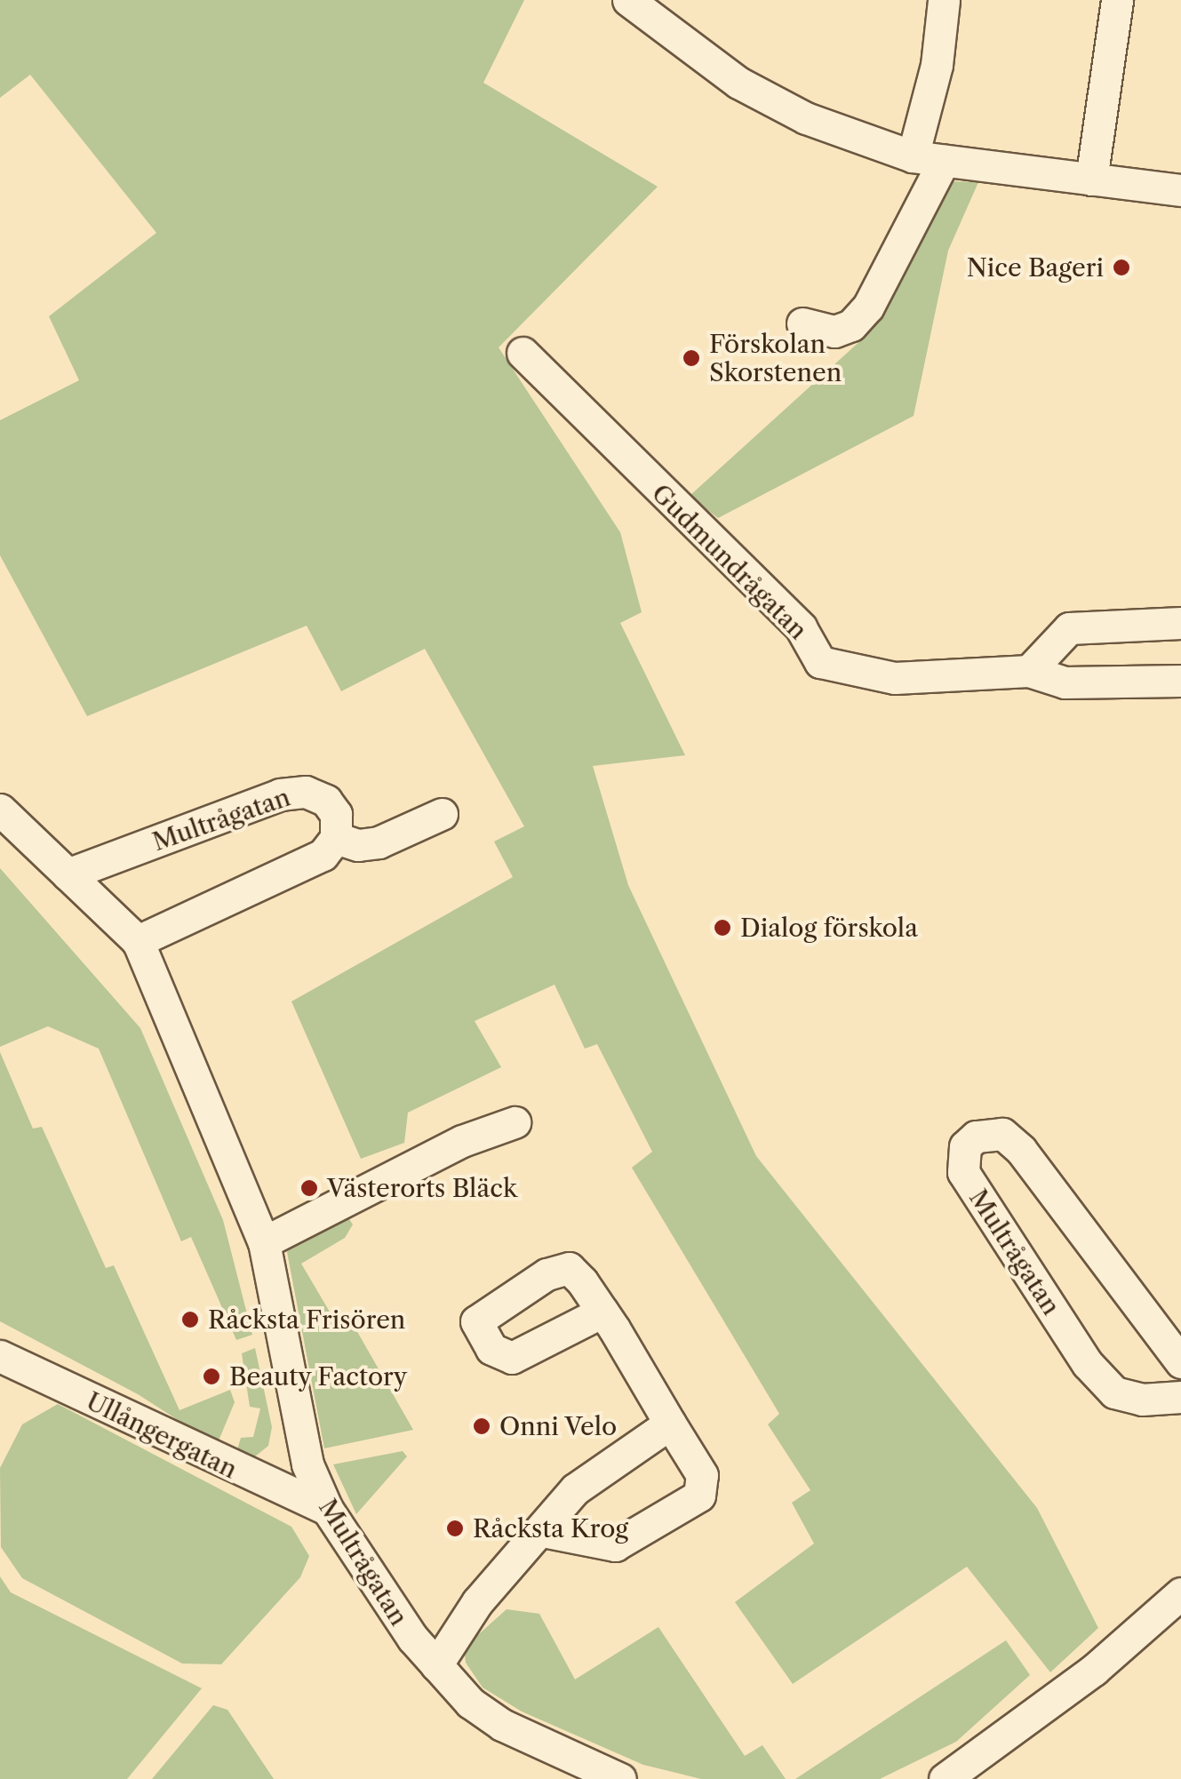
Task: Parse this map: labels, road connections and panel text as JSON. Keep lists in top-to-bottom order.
{
  "streets": {
    "street": ["Gudmundrågatan", "Multrågatan", "Ullångergatan"]
  },
  "crossings": [
    ["Multrågatan", "Ullångergatan"]
  ],
  "places": [
    "Nice Bageri",
    "Förskolan Skorstenen",
    "Dialog förskola",
    "Västerorts Bläck",
    "Råcksta Frisören",
    "Beauty Factory",
    "Onni Velo",
    "Råcksta Krog"
  ]
}
